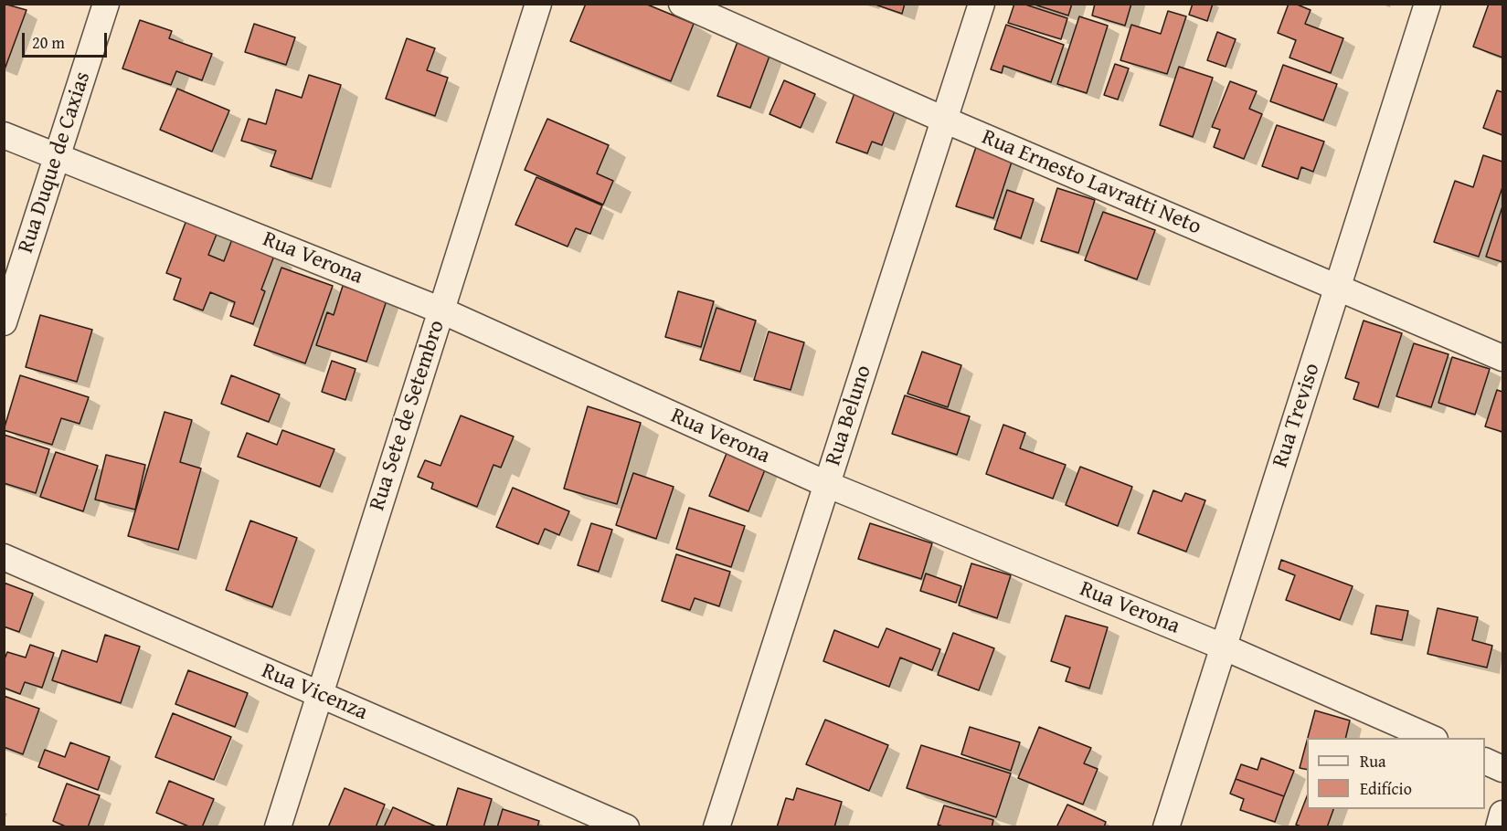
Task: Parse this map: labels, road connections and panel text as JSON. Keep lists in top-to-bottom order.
{
  "streets": {
    "street": [
      "Rua Duque de Caxias",
      "Rua Ernesto Lavratti Neto",
      "Rua Verona",
      "Rua Sete de Setembro",
      "Rua Beluno",
      "Rua Treviso",
      "Rua Vicenza"
    ]
  },
  "crossings": [
    ["Rua Duque de Caxias", "Rua Verona"],
    ["Rua Ernesto Lavratti Neto", "Rua Beluno"],
    ["Rua Ernesto Lavratti Neto", "Rua Treviso"],
    ["Rua Verona", "Rua Sete de Setembro"],
    ["Rua Verona", "Rua Beluno"],
    ["Rua Verona", "Rua Treviso"],
    ["Rua Sete de Setembro", "Rua Vicenza"]
  ],
  "legend": ["Rua", "Edifício"],
  "scale_bar": "20 m"
}
